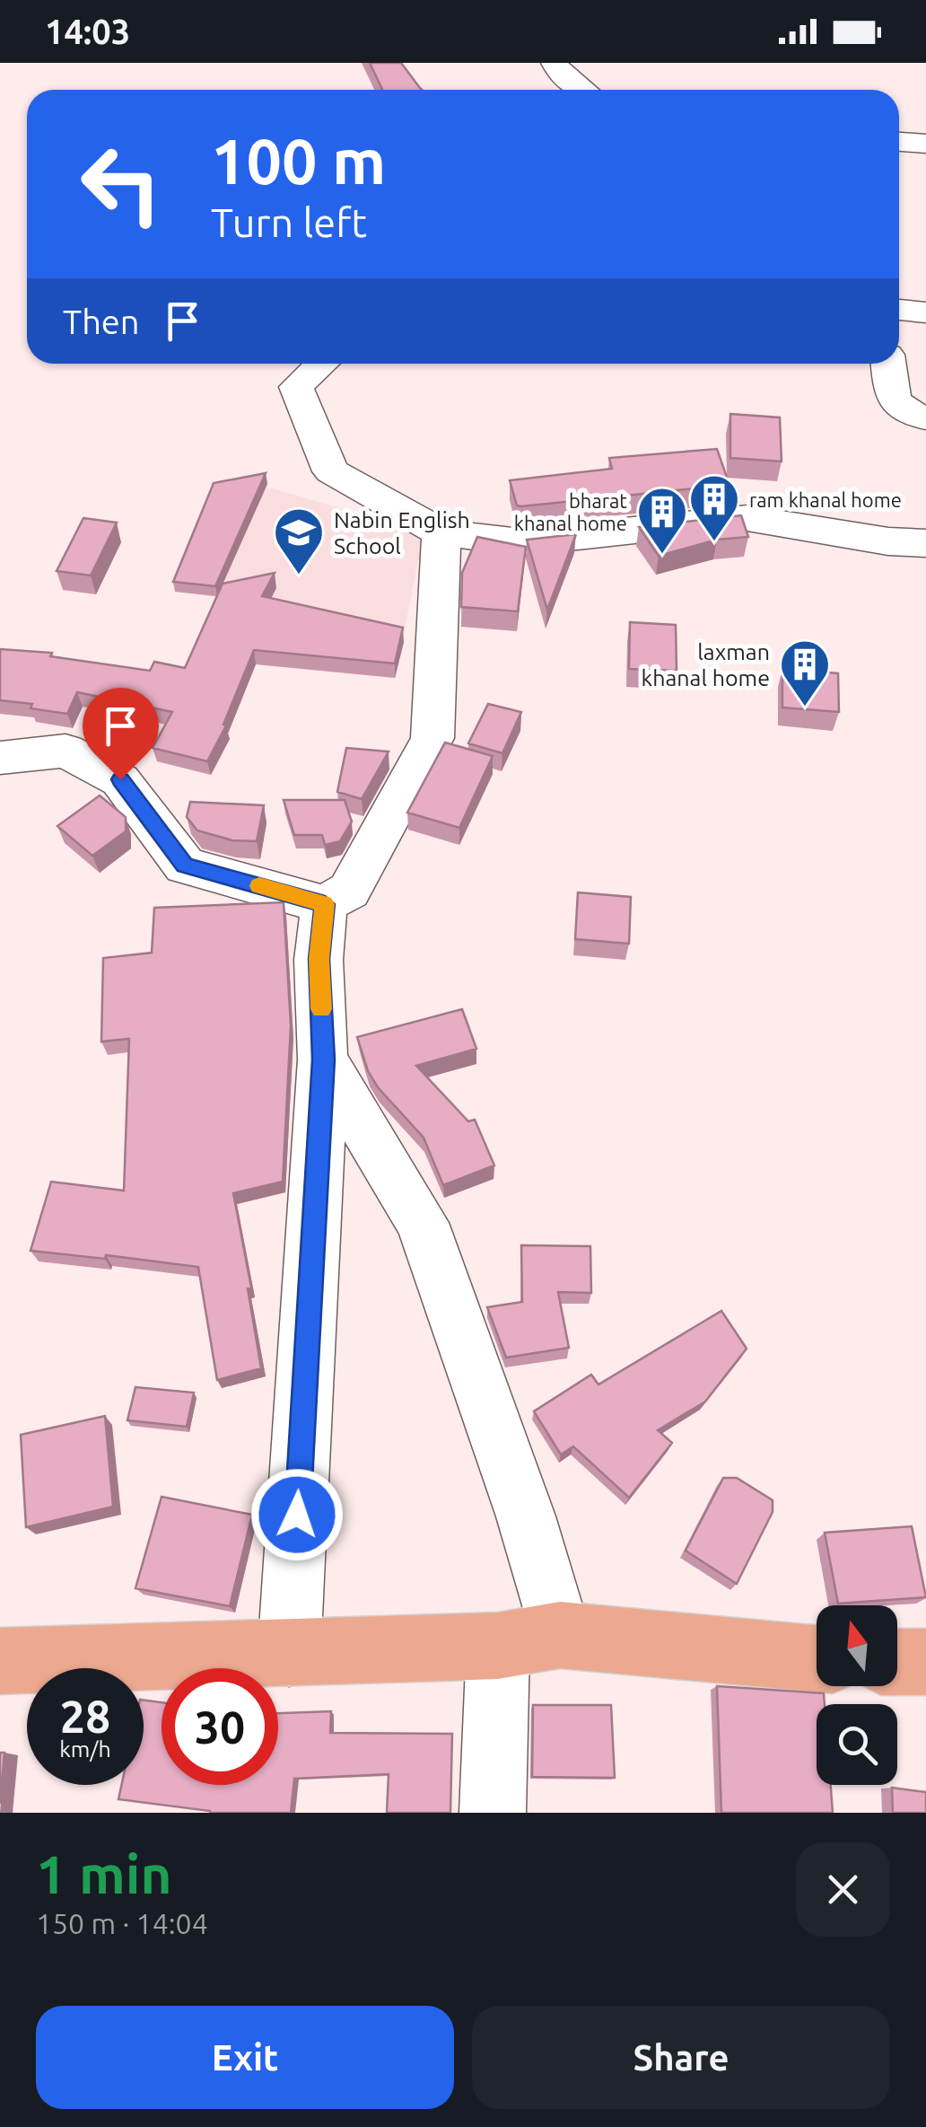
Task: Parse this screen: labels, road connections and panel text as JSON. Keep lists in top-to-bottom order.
{
  "places": {
    "building": ["ram khanal home", "bharat khanal home", "laxman khanal home"],
    "school or university": ["Nabin English School"]
  },
  "north": "top",
  "page": {
    "status": "14:03",
    "turn": ["100 m", "Turn left"],
    "then": "Then",
    "speed": "28 km/h",
    "limit": "30",
    "heading": ["1 min", "150 m · 14:04"],
    "buttons": ["Exit", "Share"]
  }
}
